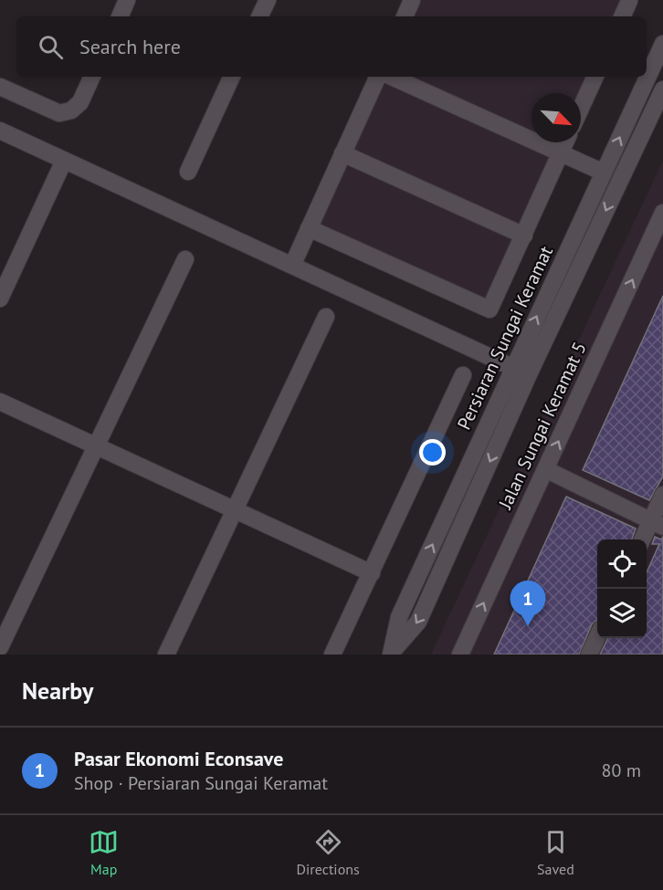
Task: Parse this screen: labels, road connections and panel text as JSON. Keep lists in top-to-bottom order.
{
  "streets": {
    "street": ["Persiaran Sungai Keramat", "Jalan Sungai Keramat 5"]
  },
  "north": "bottom right",
  "page": {
    "search": "Search here",
    "pins": "1",
    "heading": "Nearby",
    "list": [
      {
        "mark": "1",
        "name": "Pasar Ekonomi Econsave",
        "note": "Shop · Persiaran Sungai Keramat",
        "value": "80 m"
      }
    ],
    "nav": ["Map", "Directions", "Saved"]
  }
}
